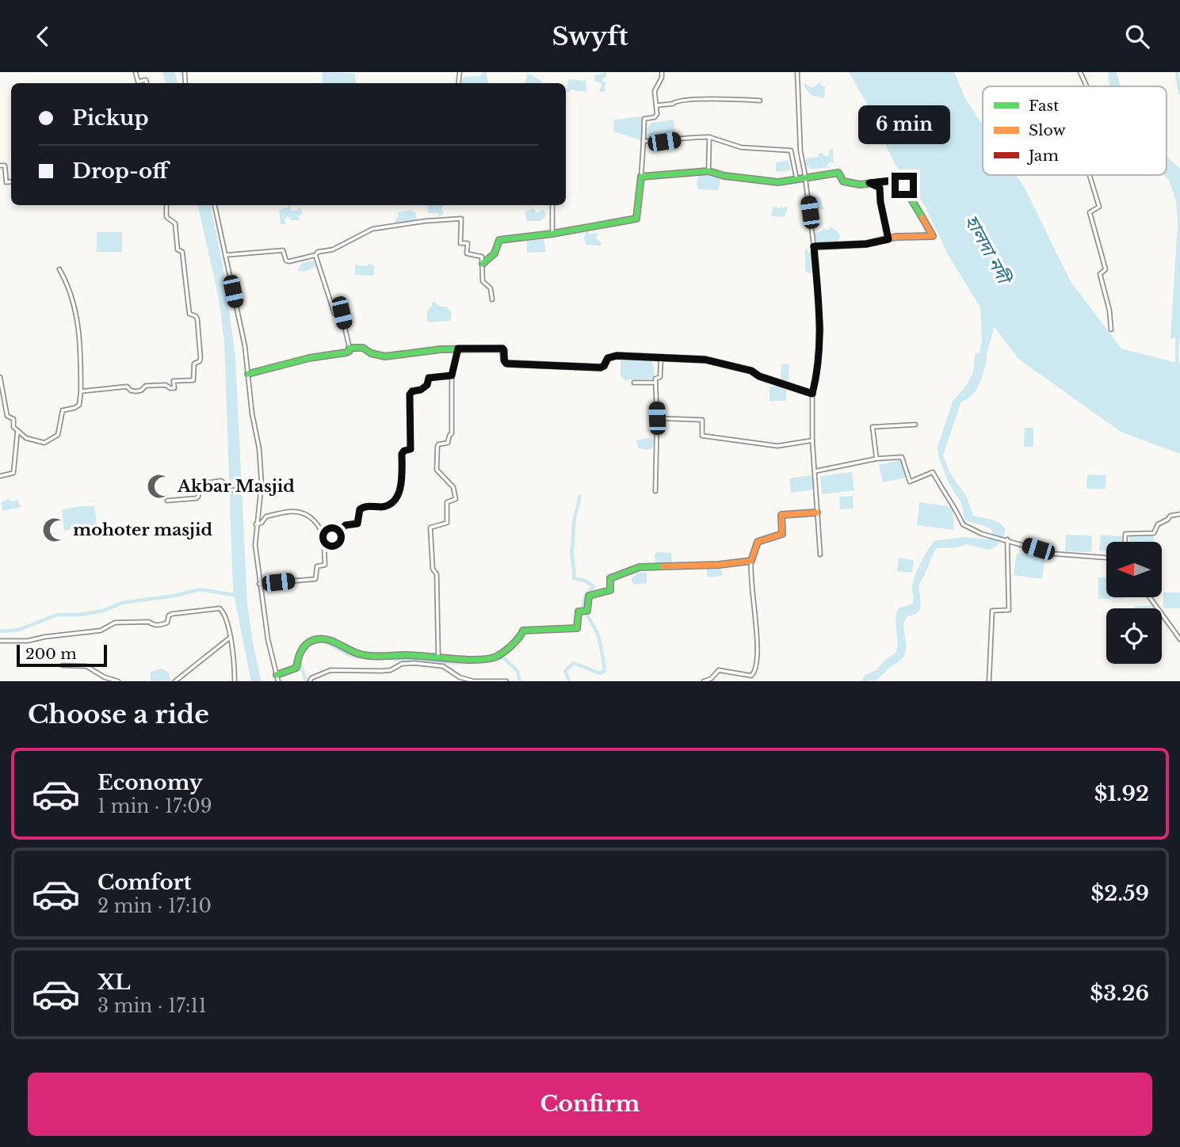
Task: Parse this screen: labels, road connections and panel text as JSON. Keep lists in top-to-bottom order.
{
  "water": ["হালদা নদী"],
  "places": {
    "mosque": ["Akbar Masjid", "mohoter masjid"]
  },
  "legend": ["Fast", "Slow", "Jam"],
  "scale_bar": "200 m",
  "north": "left",
  "page": {
    "header": "Swyft",
    "banner": ["Pickup", "Drop-off"],
    "bubble": "6 min",
    "scale": "200 m",
    "heading": "Choose a ride",
    "list": [
      {
        "name": "Economy",
        "note": "1 min · 17:09",
        "value": "$1.92"
      },
      {
        "name": "Comfort",
        "note": "2 min · 17:10",
        "value": "$2.59"
      },
      {
        "name": "XL",
        "note": "3 min · 17:11",
        "value": "$3.26"
      }
    ],
    "buttons": "Confirm"
  }
}
